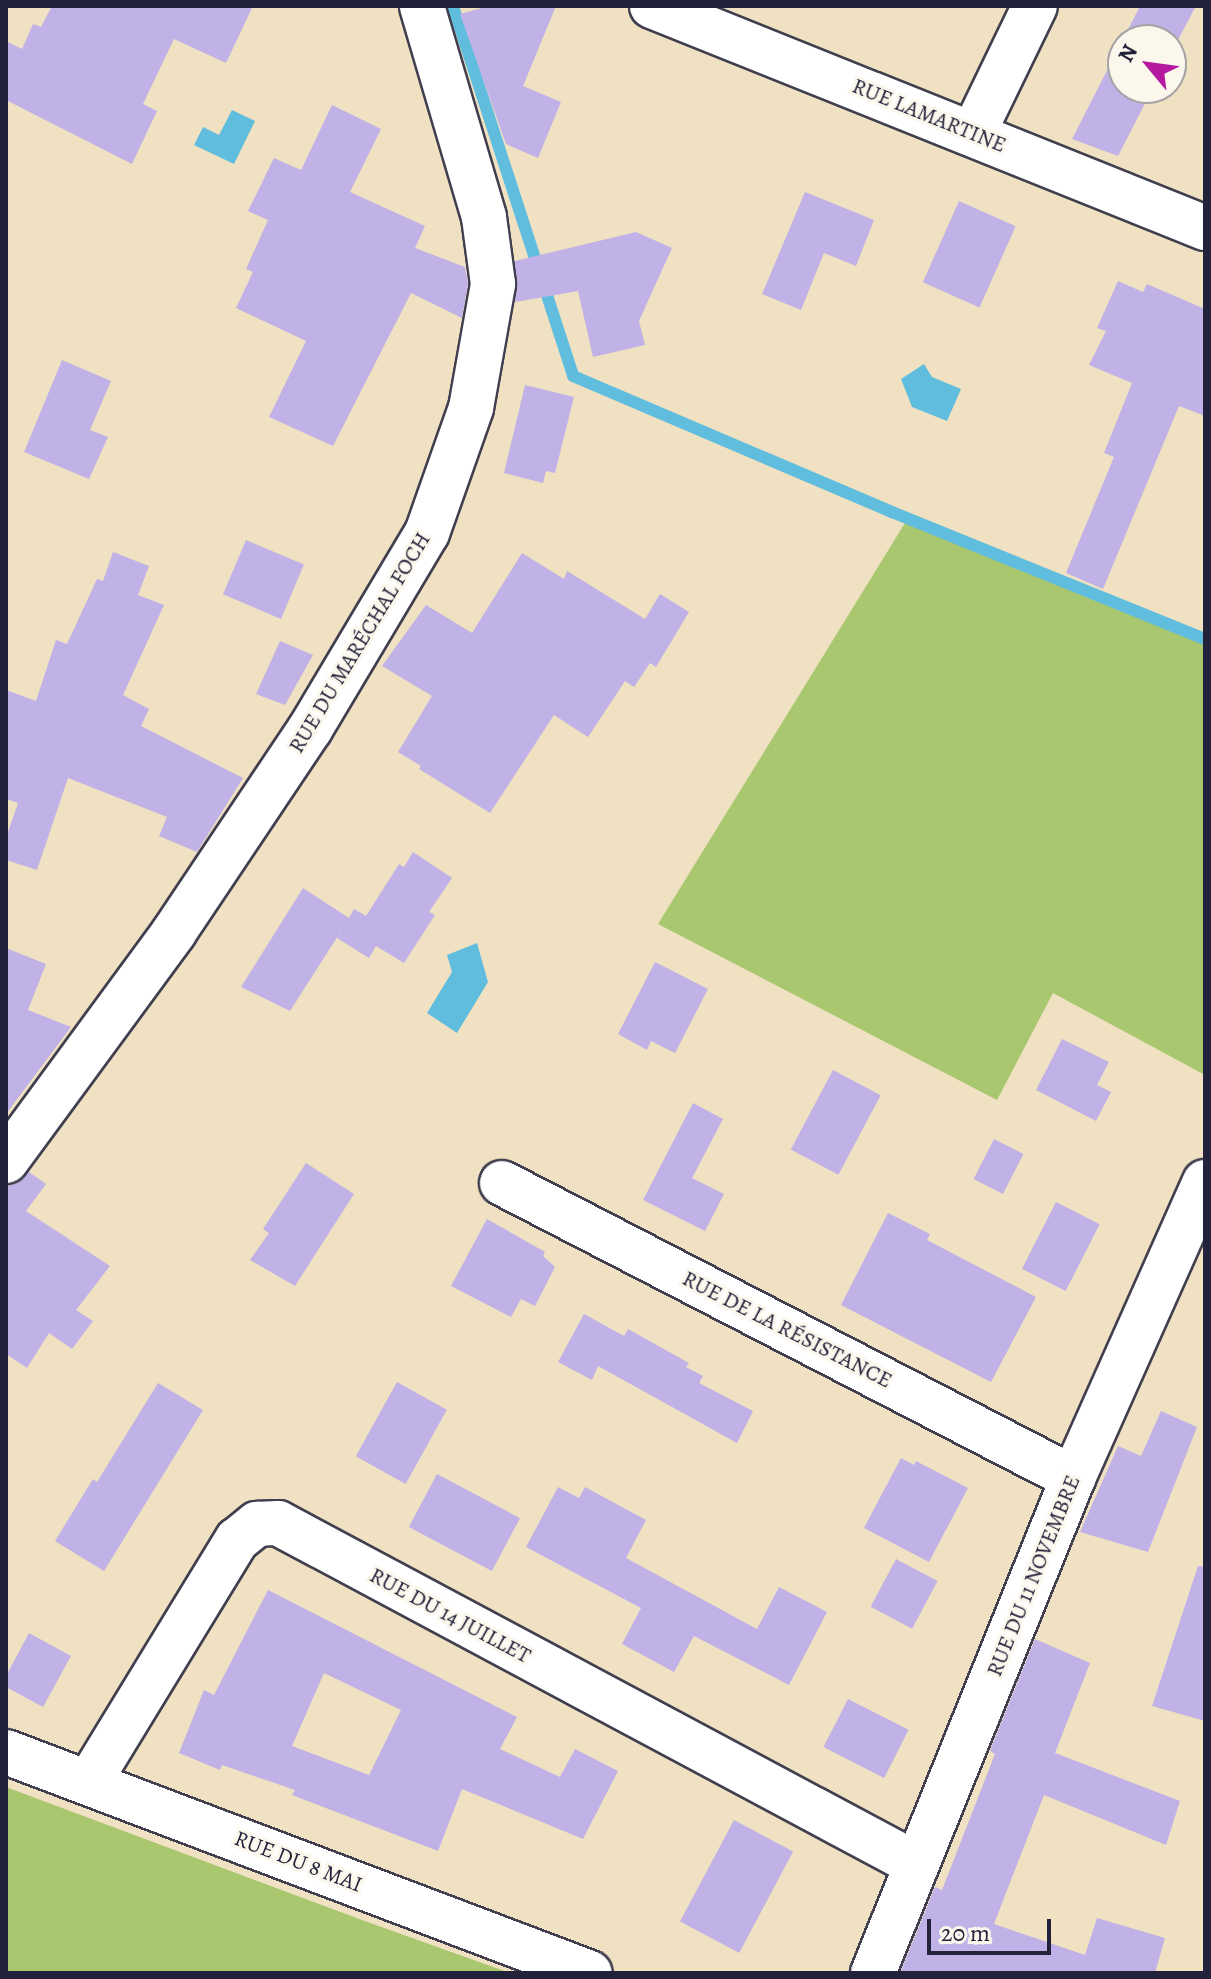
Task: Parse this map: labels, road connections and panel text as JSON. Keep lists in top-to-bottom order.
{
  "streets": {
    "street": [
      "RUE LAMARTINE",
      "RUE DU MARÉCHAL FOCH",
      "RUE DE LA RÉSISTANCE",
      "RUE DU 11 NOVEMBRE",
      "RUE DU 14 JUILLET",
      "RUE DU 8 MAI"
    ]
  },
  "crossings": [
    ["RUE DE LA RÉSISTANCE", "RUE DU 11 NOVEMBRE"],
    ["RUE DU 11 NOVEMBRE", "RUE DU 14 JUILLET"],
    ["RUE DU 14 JUILLET", "RUE DU 8 MAI"]
  ],
  "scale_bar": "20 m",
  "north": "top left"
}
